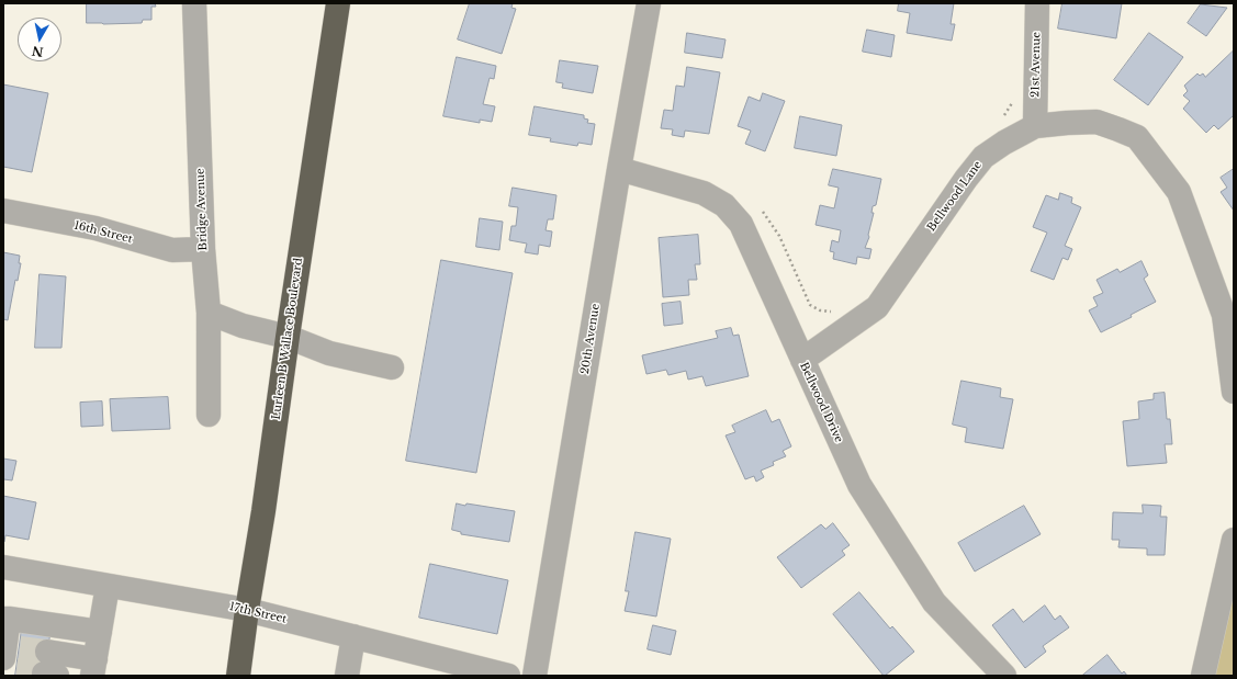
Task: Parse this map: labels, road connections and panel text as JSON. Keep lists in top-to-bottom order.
{
  "streets": {
    "highway": ["Lurleen B Wallace Boulevard"],
    "street": [
      "21st Avenue",
      "Bellwood Lane",
      "Bridge Avenue",
      "16th Street",
      "20th Avenue",
      "Bellwood Drive",
      "17th Street"
    ]
  },
  "crossings": [
    ["21st Avenue", "Bellwood Lane"],
    ["Bellwood Lane", "Bellwood Drive"],
    ["Bridge Avenue", "16th Street"],
    ["Lurleen B Wallace Boulevard", "17th Street"],
    ["20th Avenue", "Bellwood Drive"]
  ],
  "north": "bottom"
}
